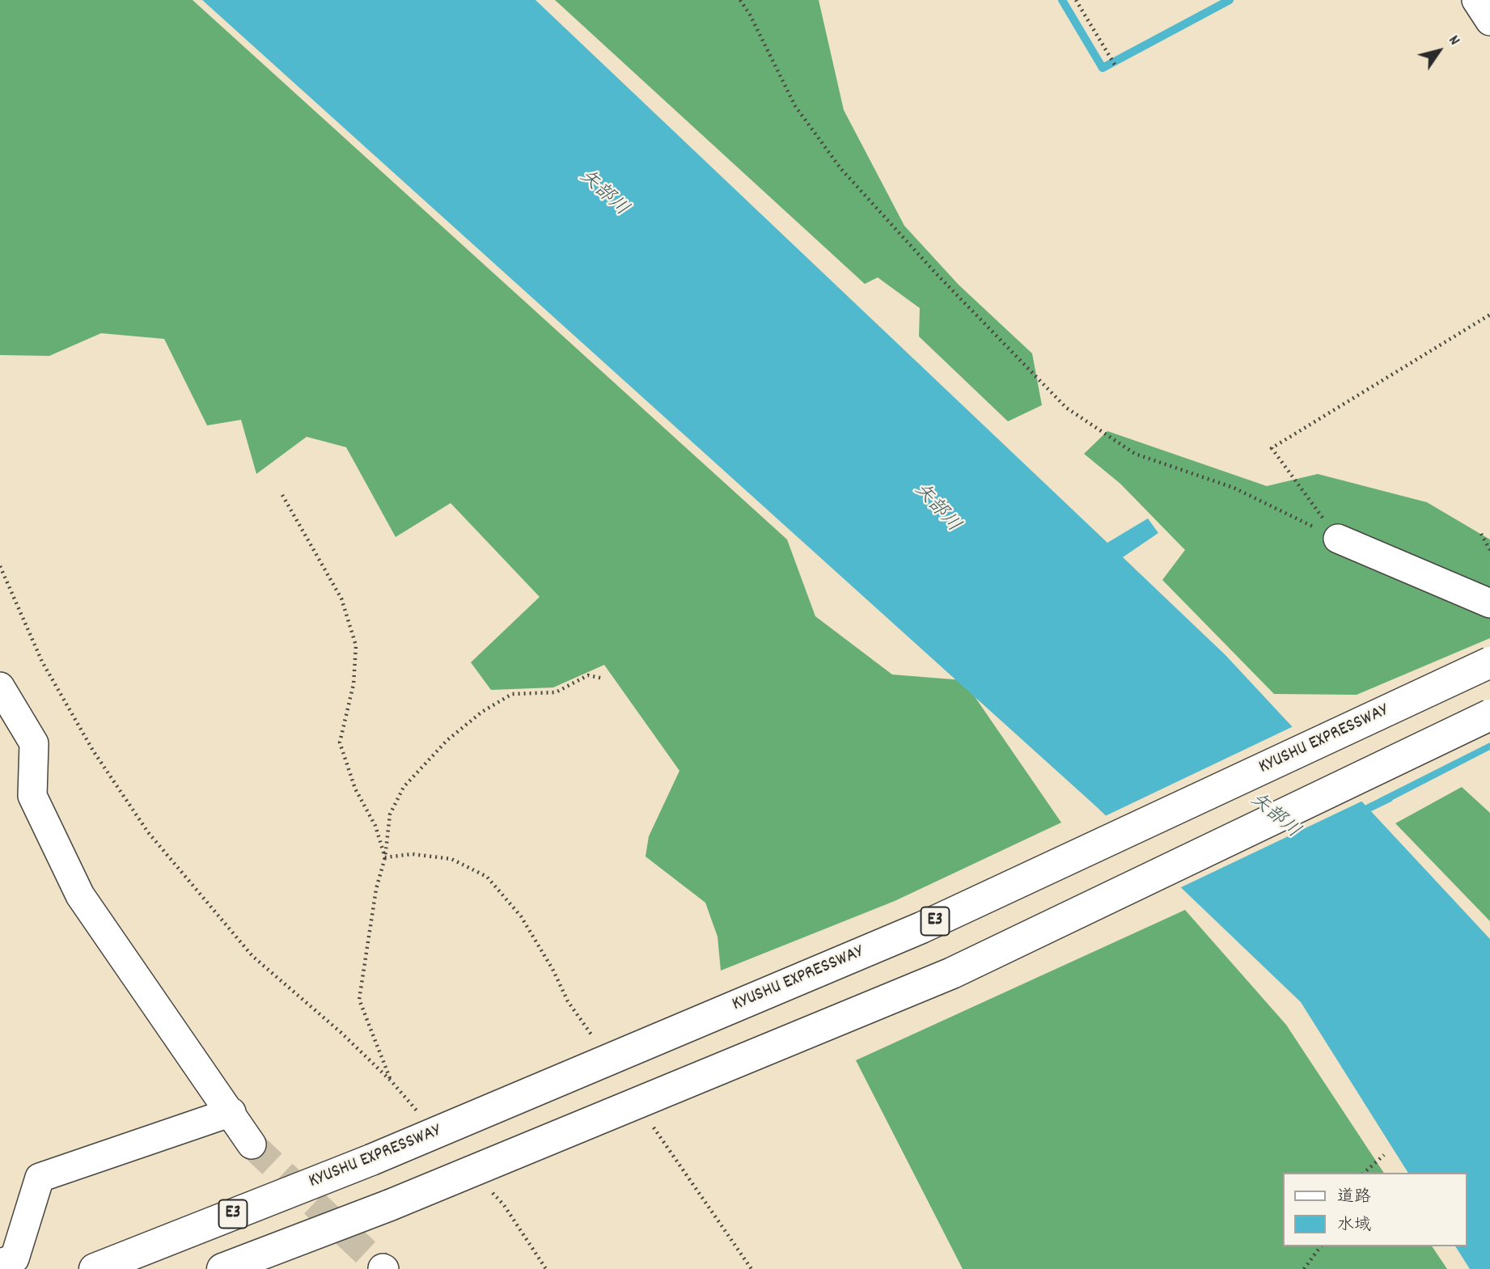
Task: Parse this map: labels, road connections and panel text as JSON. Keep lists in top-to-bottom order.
{
  "streets": {
    "highway": ["KYUSHU EXPRESSWAY", "E3"]
  },
  "water": ["矢部川"],
  "legend": ["道路", "水域"],
  "north": "top right"
}
